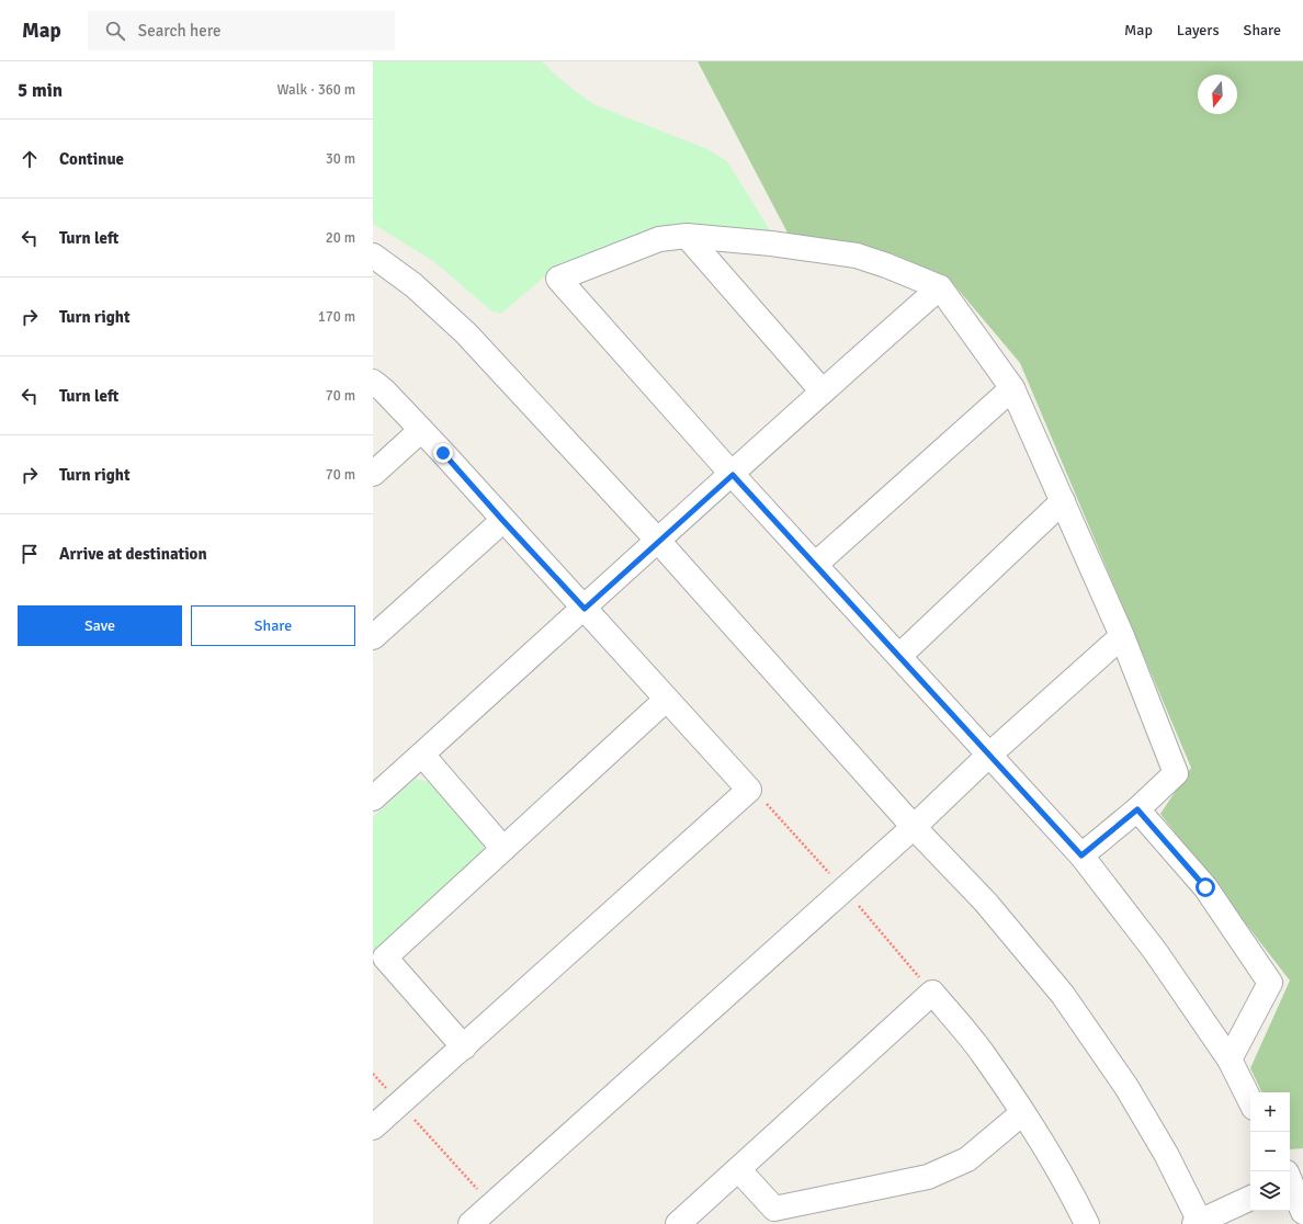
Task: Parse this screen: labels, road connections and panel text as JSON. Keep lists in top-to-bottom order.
{
  "north": "bottom",
  "page": {
    "header": "Map",
    "search": "Search here",
    "nav": ["Map", "Layers", "Share"],
    "heading": ["5 min", "Walk · 360 m"],
    "list": [
      ["Continue", "30 m"],
      ["Turn left", "20 m"],
      ["Turn right", "170 m"],
      ["Turn left", "70 m"],
      ["Turn right", "70 m"],
      "Arrive at destination"
    ],
    "buttons": ["Save", "Share"],
    "map_buttons": ["+", "−"]
  }
}
